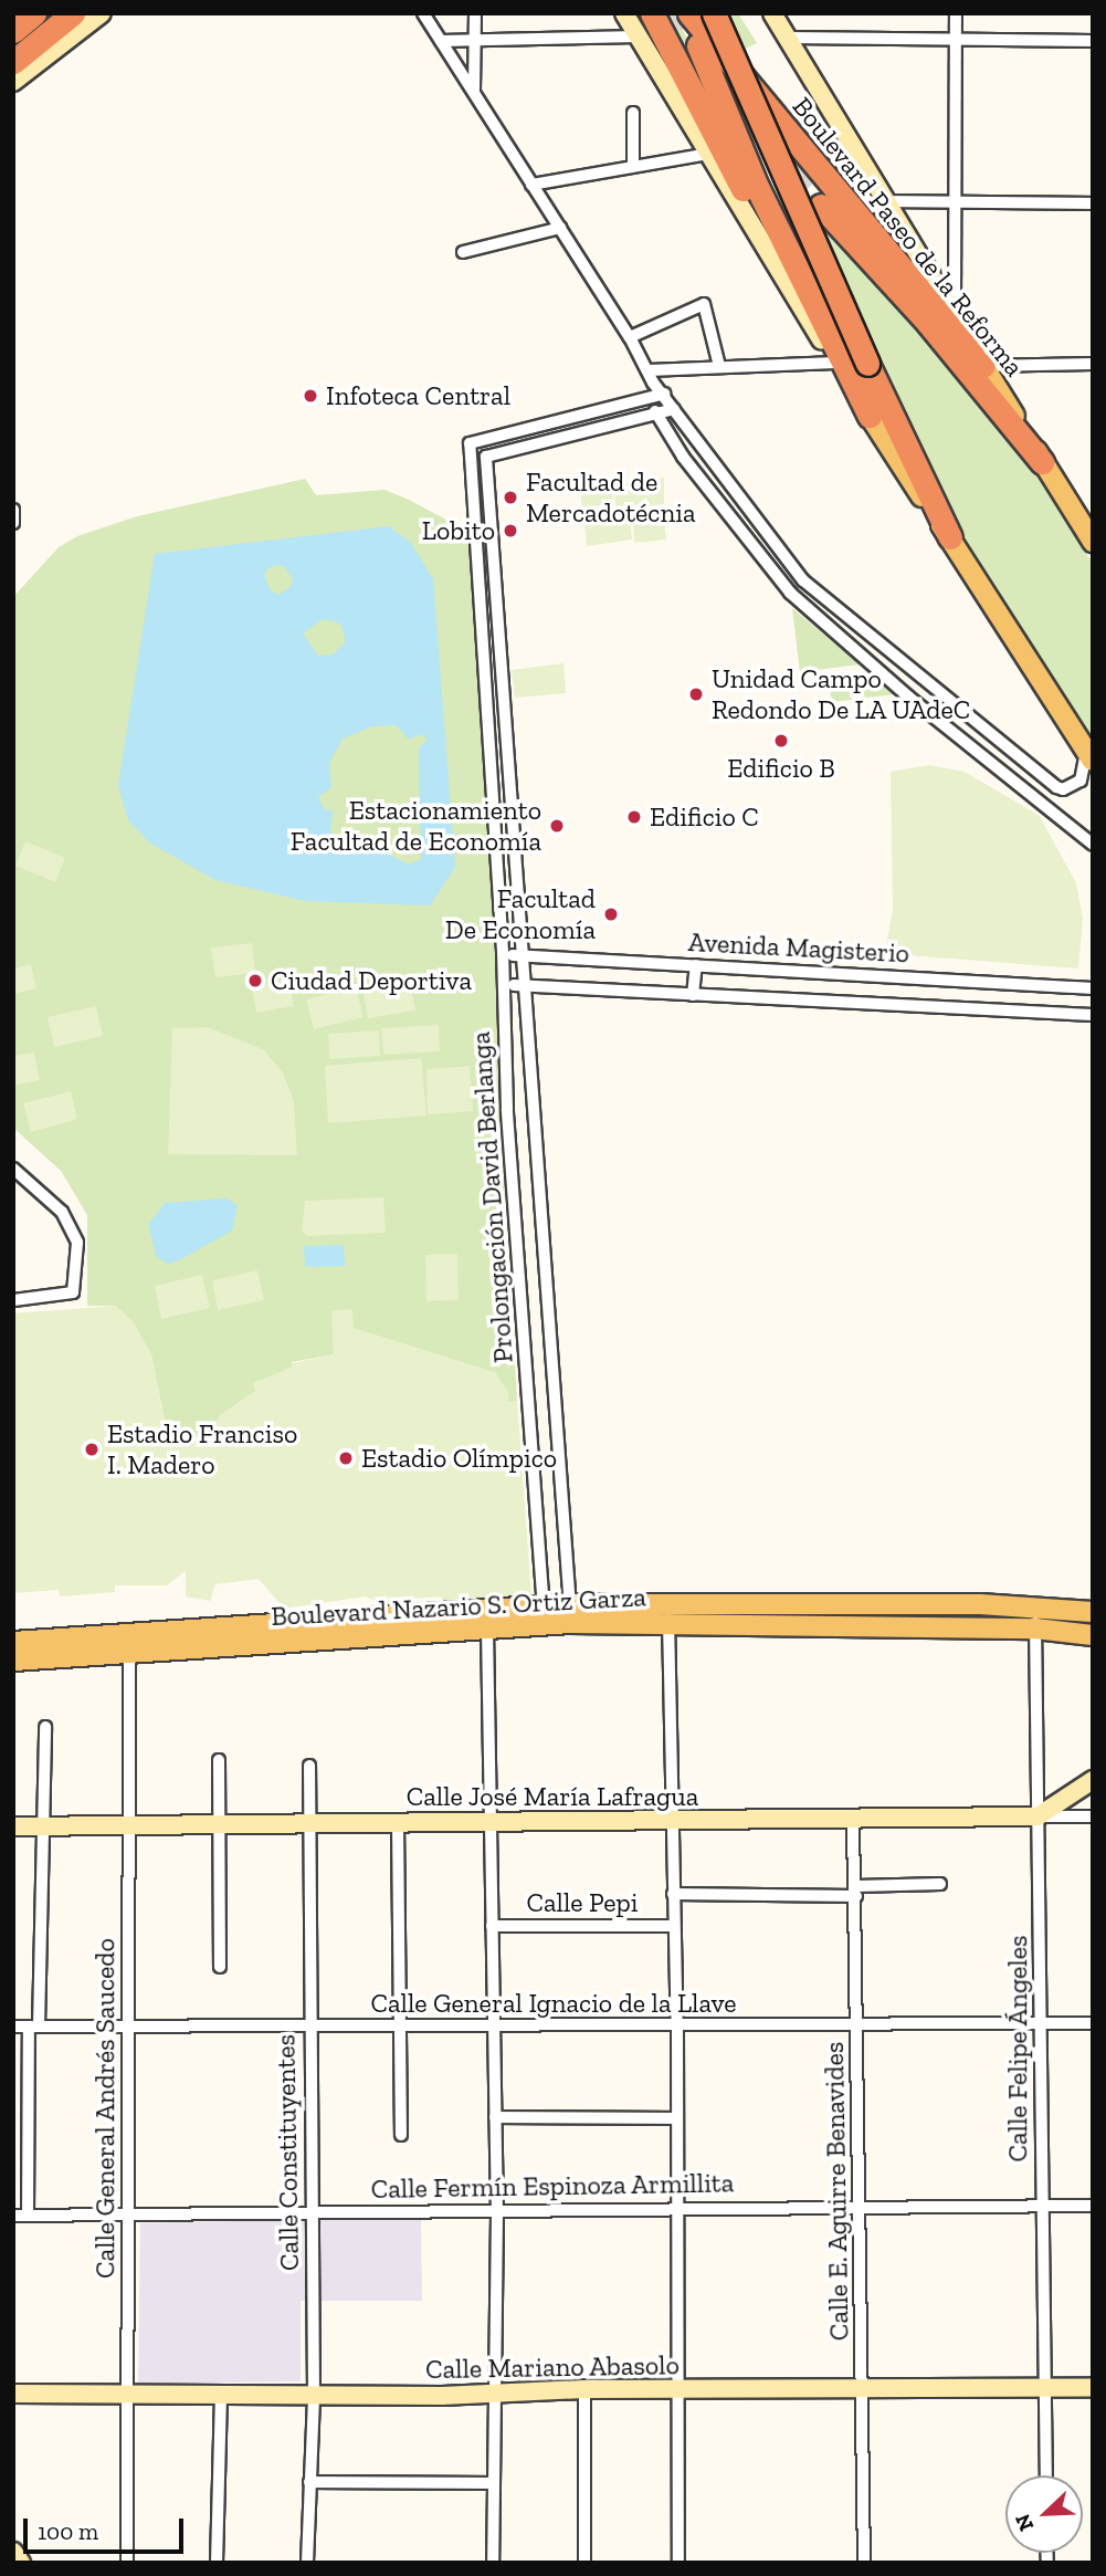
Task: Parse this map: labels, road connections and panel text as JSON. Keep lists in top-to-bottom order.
{
  "streets": {
    "highway": ["Boulevard Paseo de la Reforma"],
    "main road": ["Boulevard Nazario S. Ortiz Garza", "Calle José María Lafragua", "Calle Mariano Abasolo"],
    "street": [
      "Avenida Magisterio",
      "Prolongación David Berlanga",
      "Calle Pepi",
      "Calle General Ignacio de la Llave",
      "Calle Felipe Ángeles",
      "Calle General Andrés Saucedo",
      "Calle Constituyentes",
      "Calle Fermín Espinoza Armillita",
      "Calle E. Aguirre Benavides"
    ]
  },
  "crossings": [
    ["Avenida Magisterio", "Prolongación David Berlanga"],
    ["Prolongación David Berlanga", "Boulevard Nazario S. Ortiz Garza"],
    ["Boulevard Nazario S. Ortiz Garza", "Calle Felipe Ángeles"],
    ["Boulevard Nazario S. Ortiz Garza", "Calle General Andrés Saucedo"],
    ["Calle José María Lafragua", "Calle Felipe Ángeles"],
    ["Calle José María Lafragua", "Calle General Andrés Saucedo"],
    ["Calle José María Lafragua", "Calle Constituyentes"],
    ["Calle José María Lafragua", "Calle E. Aguirre Benavides"],
    ["Calle General Ignacio de la Llave", "Calle Felipe Ángeles"],
    ["Calle General Ignacio de la Llave", "Calle General Andrés Saucedo"],
    ["Calle General Ignacio de la Llave", "Calle Constituyentes"],
    ["Calle General Ignacio de la Llave", "Calle E. Aguirre Benavides"],
    ["Calle Felipe Ángeles", "Calle Fermín Espinoza Armillita"],
    ["Calle Felipe Ángeles", "Calle Mariano Abasolo"],
    ["Calle General Andrés Saucedo", "Calle Fermín Espinoza Armillita"],
    ["Calle General Andrés Saucedo", "Calle Mariano Abasolo"],
    ["Calle Constituyentes", "Calle Fermín Espinoza Armillita"],
    ["Calle Constituyentes", "Calle Mariano Abasolo"],
    ["Calle Fermín Espinoza Armillita", "Calle E. Aguirre Benavides"],
    ["Calle E. Aguirre Benavides", "Calle Mariano Abasolo"]
  ],
  "places": [
    "Infoteca Central",
    "Facultad de Mercadotécnia",
    "Lobito",
    "Unidad Campo Redondo De LA UAdeC",
    "Edificio B",
    "Edificio C",
    "Estacionamiento Facultad de Economía",
    "Facultad De Economía",
    "Ciudad Deportiva",
    "Estadio Franciso I. Madero",
    "Estadio Olímpico"
  ],
  "scale_bar": "100 m",
  "north": "bottom left"
}
